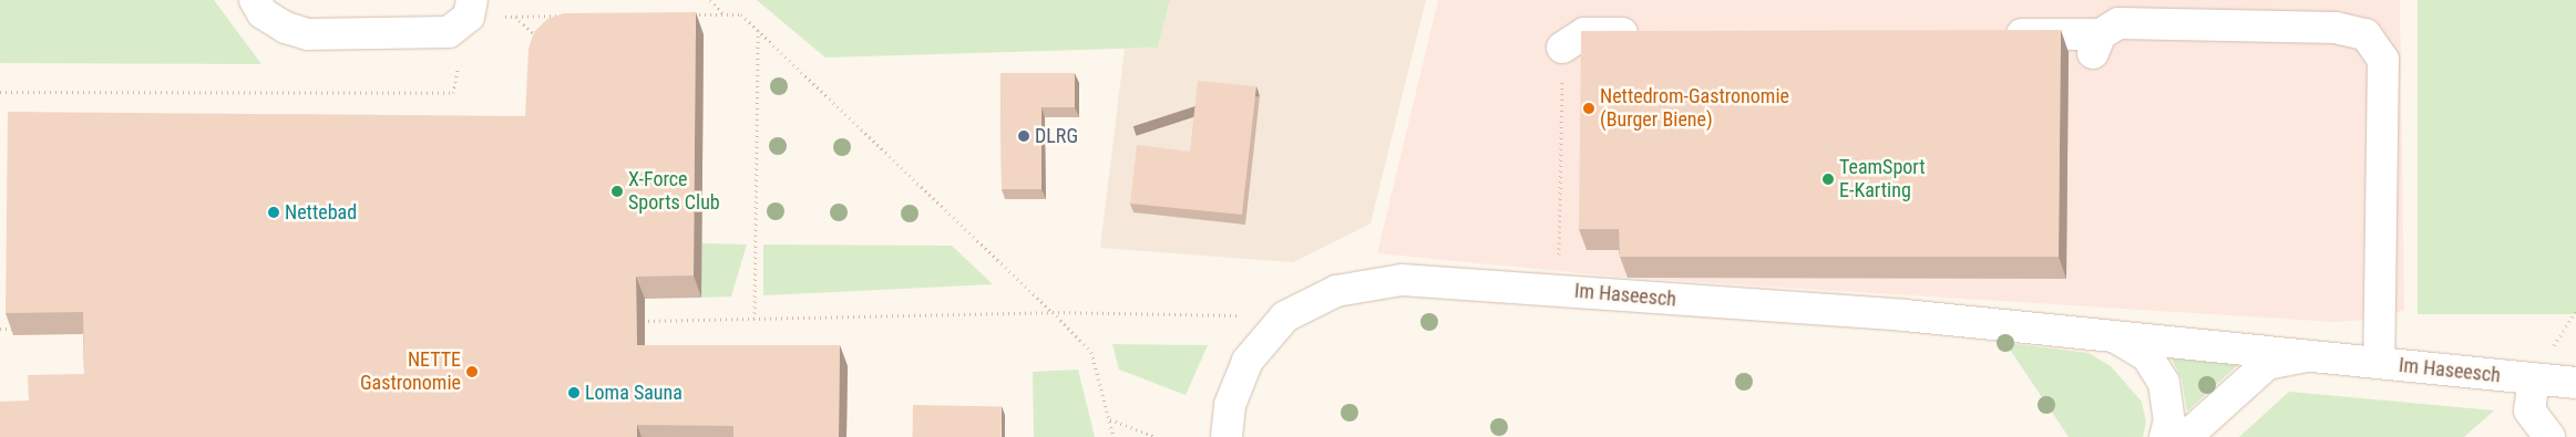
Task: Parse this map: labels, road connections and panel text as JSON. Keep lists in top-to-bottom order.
{
  "streets": {
    "street": ["Im Haseesch"]
  },
  "places": [
    "Nettedrom-Gastronomie (Burger Biene)",
    "DLRG",
    "TeamSport E-Karting",
    "X-Force Sports Club",
    "Nettebad",
    "NETTE Gastronomie",
    "Loma Sauna"
  ]
}
